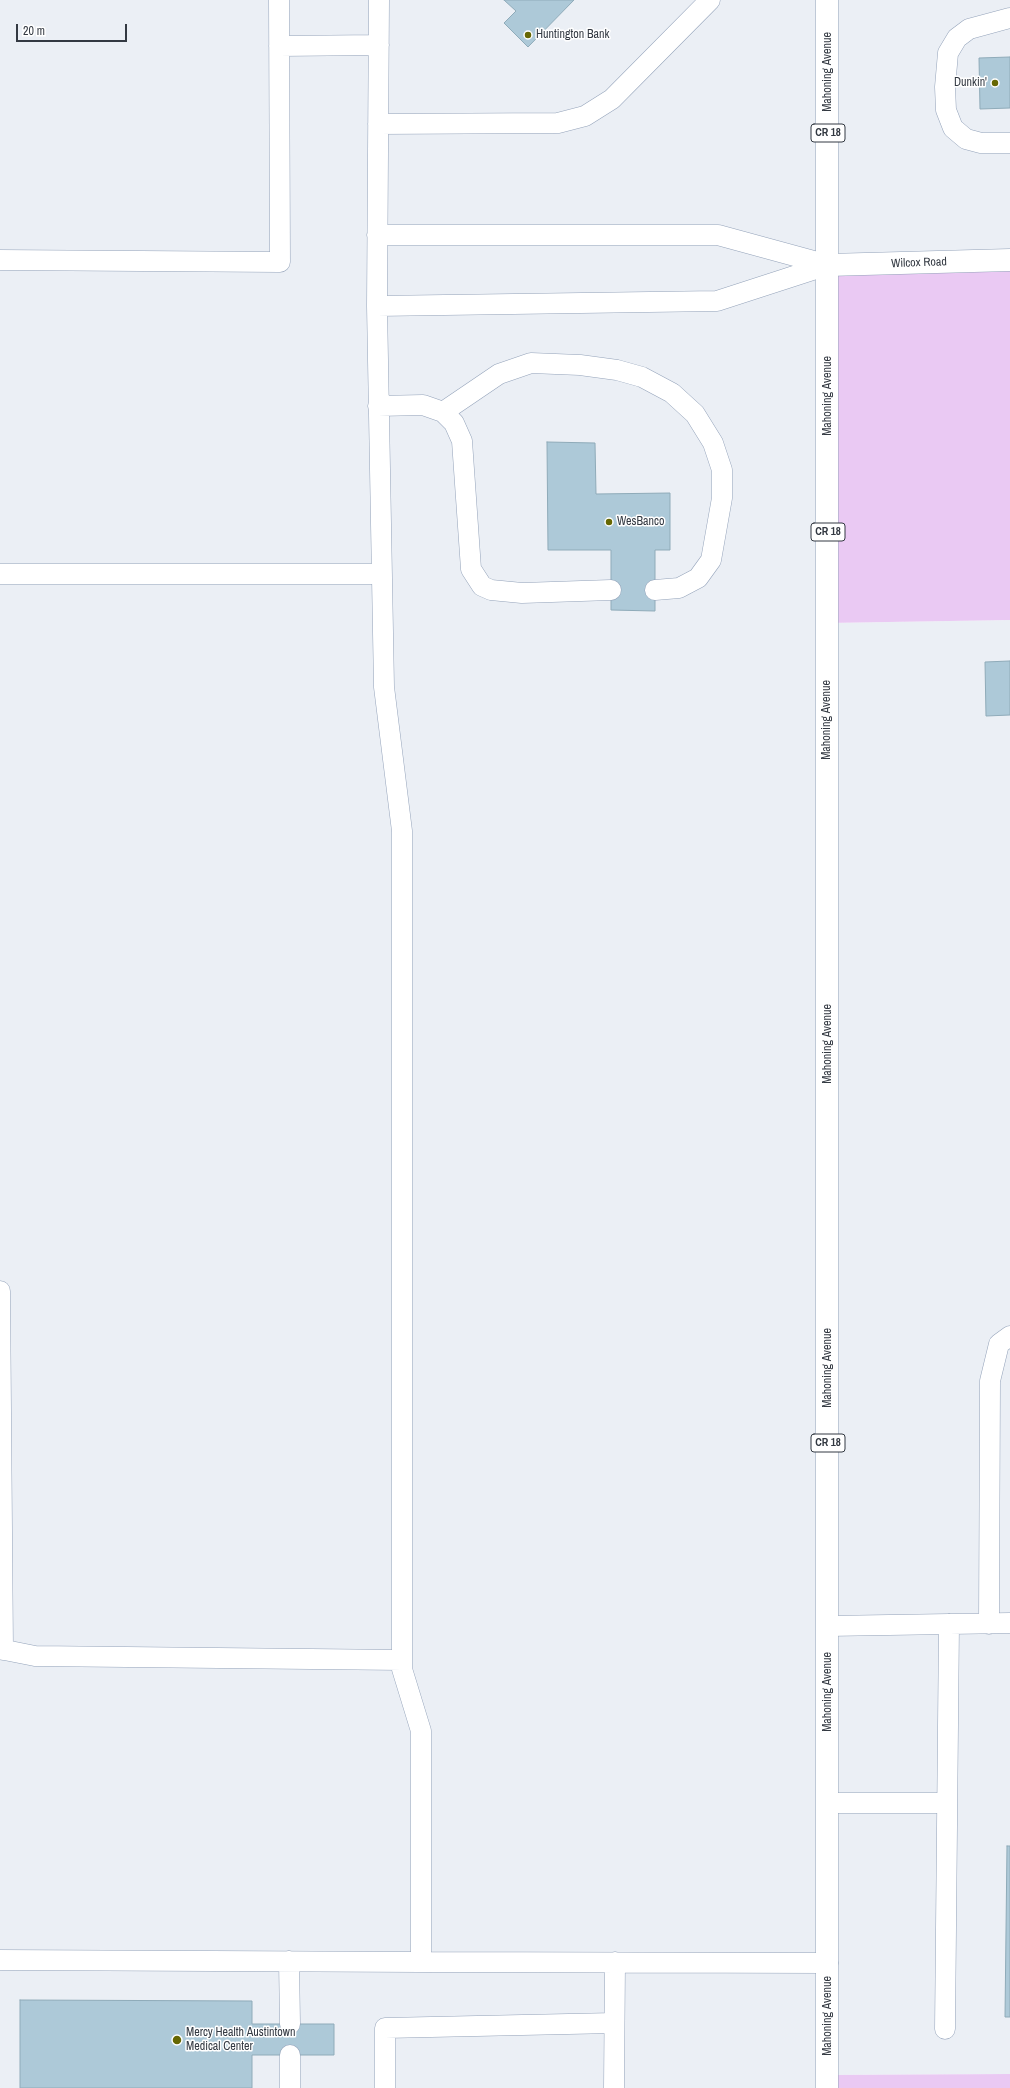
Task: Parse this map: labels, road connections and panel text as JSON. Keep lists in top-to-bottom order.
{
  "streets": {
    "main road": ["Mahoning Avenue", "CR 18", "Wilcox Road"]
  },
  "crossings": [
    ["Mahoning Avenue", "Wilcox Road"]
  ],
  "places": [
    "Huntington Bank",
    "Dunkin'",
    "WesBanco",
    "Mercy Health Austintown Medical Center"
  ],
  "scale_bar": "20 m"
}
